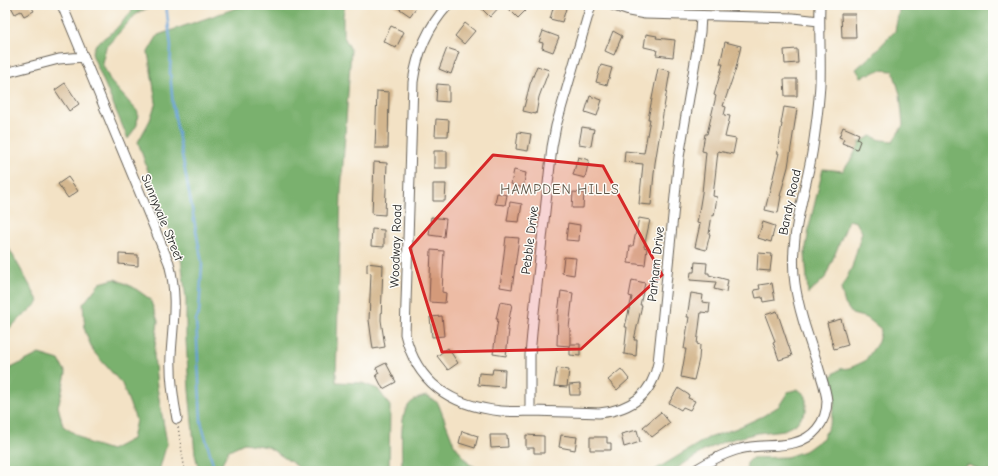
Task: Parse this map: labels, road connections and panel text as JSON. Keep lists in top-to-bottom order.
{
  "streets": {
    "street": [
      "Bandy Road",
      "Sunnyvale Street",
      "Pebble Drive",
      "Woodway Road",
      "Parham Drive"
    ]
  },
  "crossings": [
    ["Pebble Drive", "Woodway Road"],
    ["Pebble Drive", "Parham Drive"],
    ["Woodway Road", "Parham Drive"]
  ],
  "districts": ["HAMPDEN HILLS"]
}
